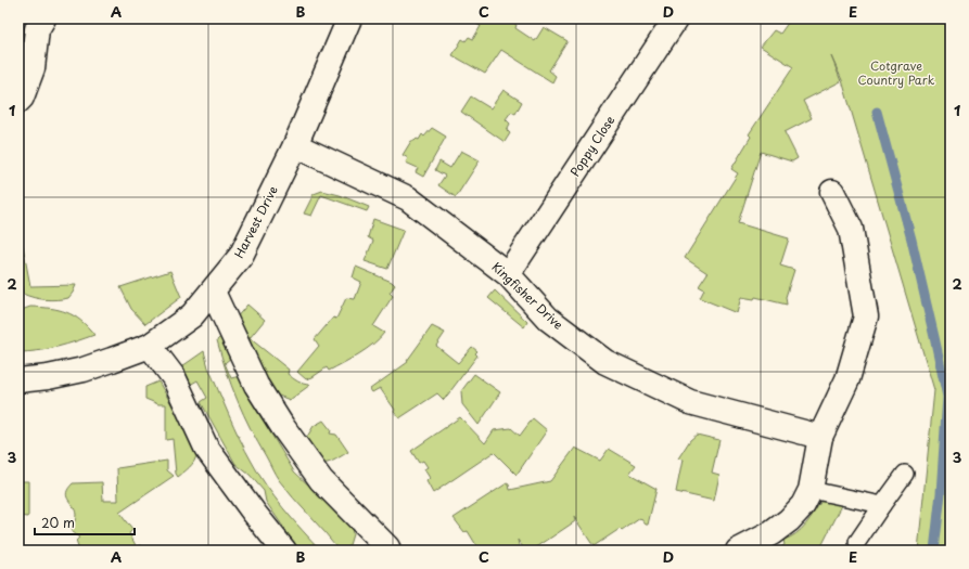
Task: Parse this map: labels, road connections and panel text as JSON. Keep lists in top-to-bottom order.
{
  "streets": {
    "street": ["Poppy Close", "Harvest Drive", "Kingfisher Drive"]
  },
  "crossings": [
    ["Poppy Close", "Kingfisher Drive"],
    ["Harvest Drive", "Kingfisher Drive"]
  ],
  "parks": ["Cotgrave Country Park"],
  "scale_bar": "20 m",
  "grid": {
    "columns": [
      "A",
      "B",
      "C",
      "D",
      "E"
    ],
    "rows": ["1", "2", "3"]
  }
}
